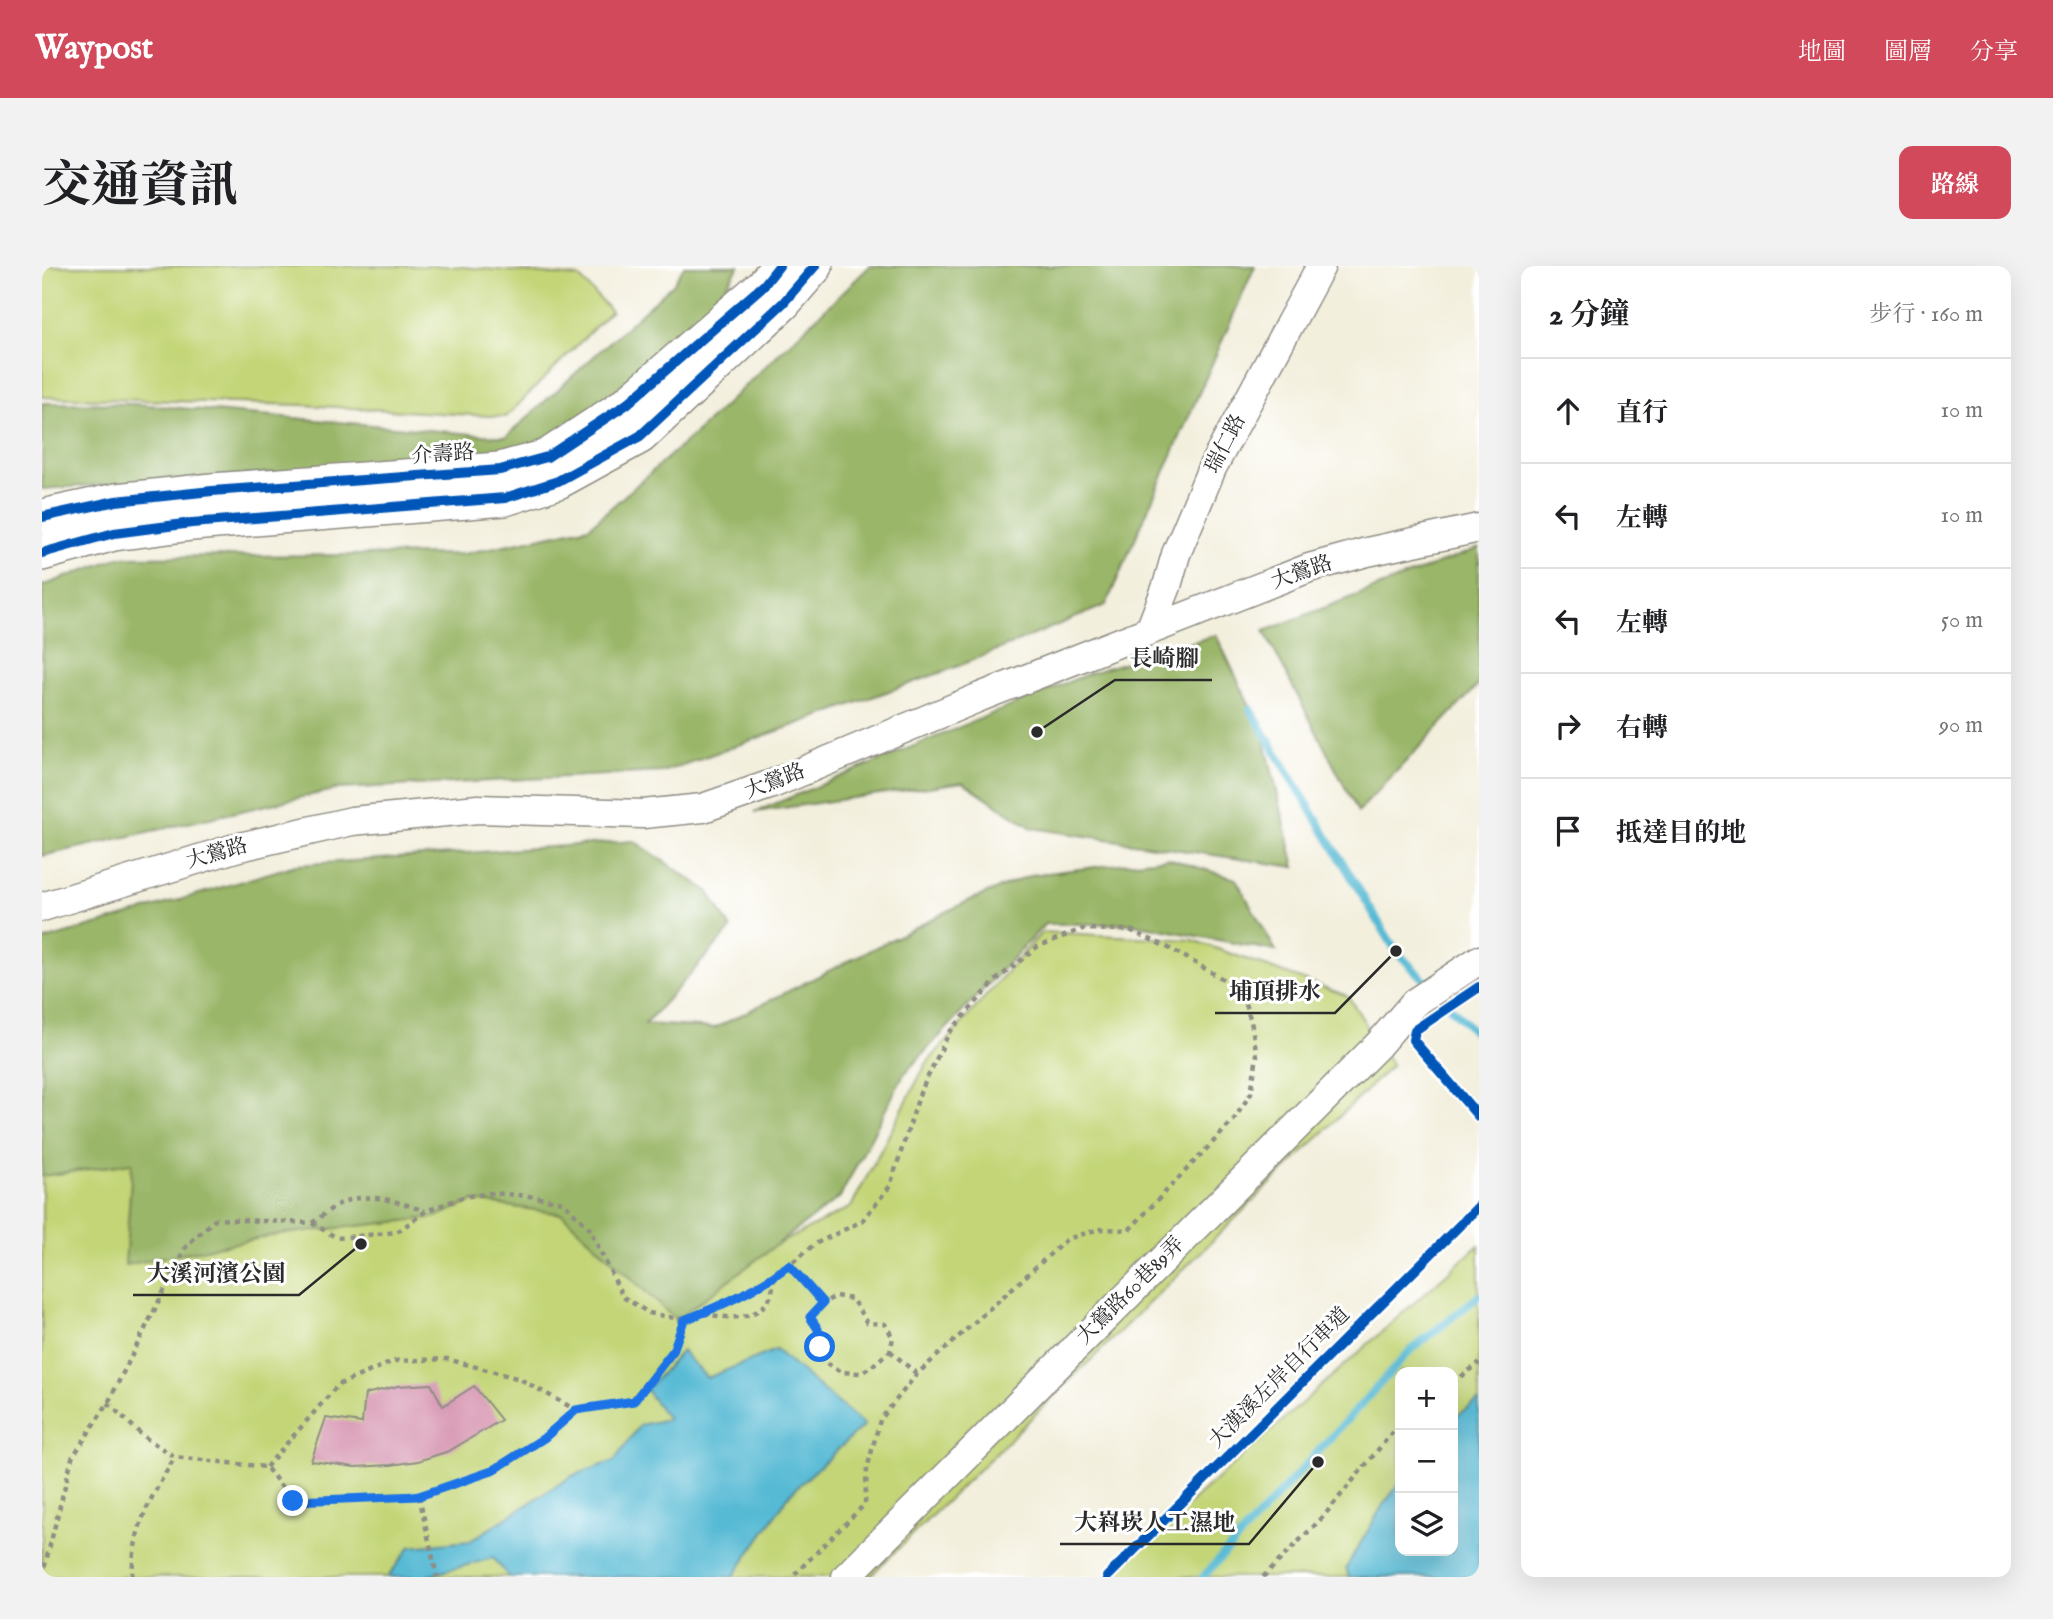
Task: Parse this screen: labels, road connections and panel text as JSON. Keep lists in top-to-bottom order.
{
  "streets": {
    "main road": ["介壽路"],
    "street": ["瑞仁路", "大鶯路", "大鶯路60巷89弄"],
    "cycle path": ["大漢溪左岸自行車道"]
  },
  "crossings": [
    ["瑞仁路", "大鶯路"]
  ],
  "places": [
    "長崎腳",
    "埔頂排水",
    "大溪河濱公園",
    "大嵙崁人工濕地"
  ],
  "page": {
    "header": "Waypost",
    "nav": ["地圖", "圖層", "分享"],
    "title": "交通資訊",
    "buttons": "路線",
    "heading": ["2 分鐘", "步行 · 160 m"],
    "list": [
      ["直行", "10 m"],
      ["左轉", "10 m"],
      ["左轉", "50 m"],
      ["右轉", "90 m"],
      "抵達目的地"
    ],
    "map_buttons": ["+", "−"]
  }
}
